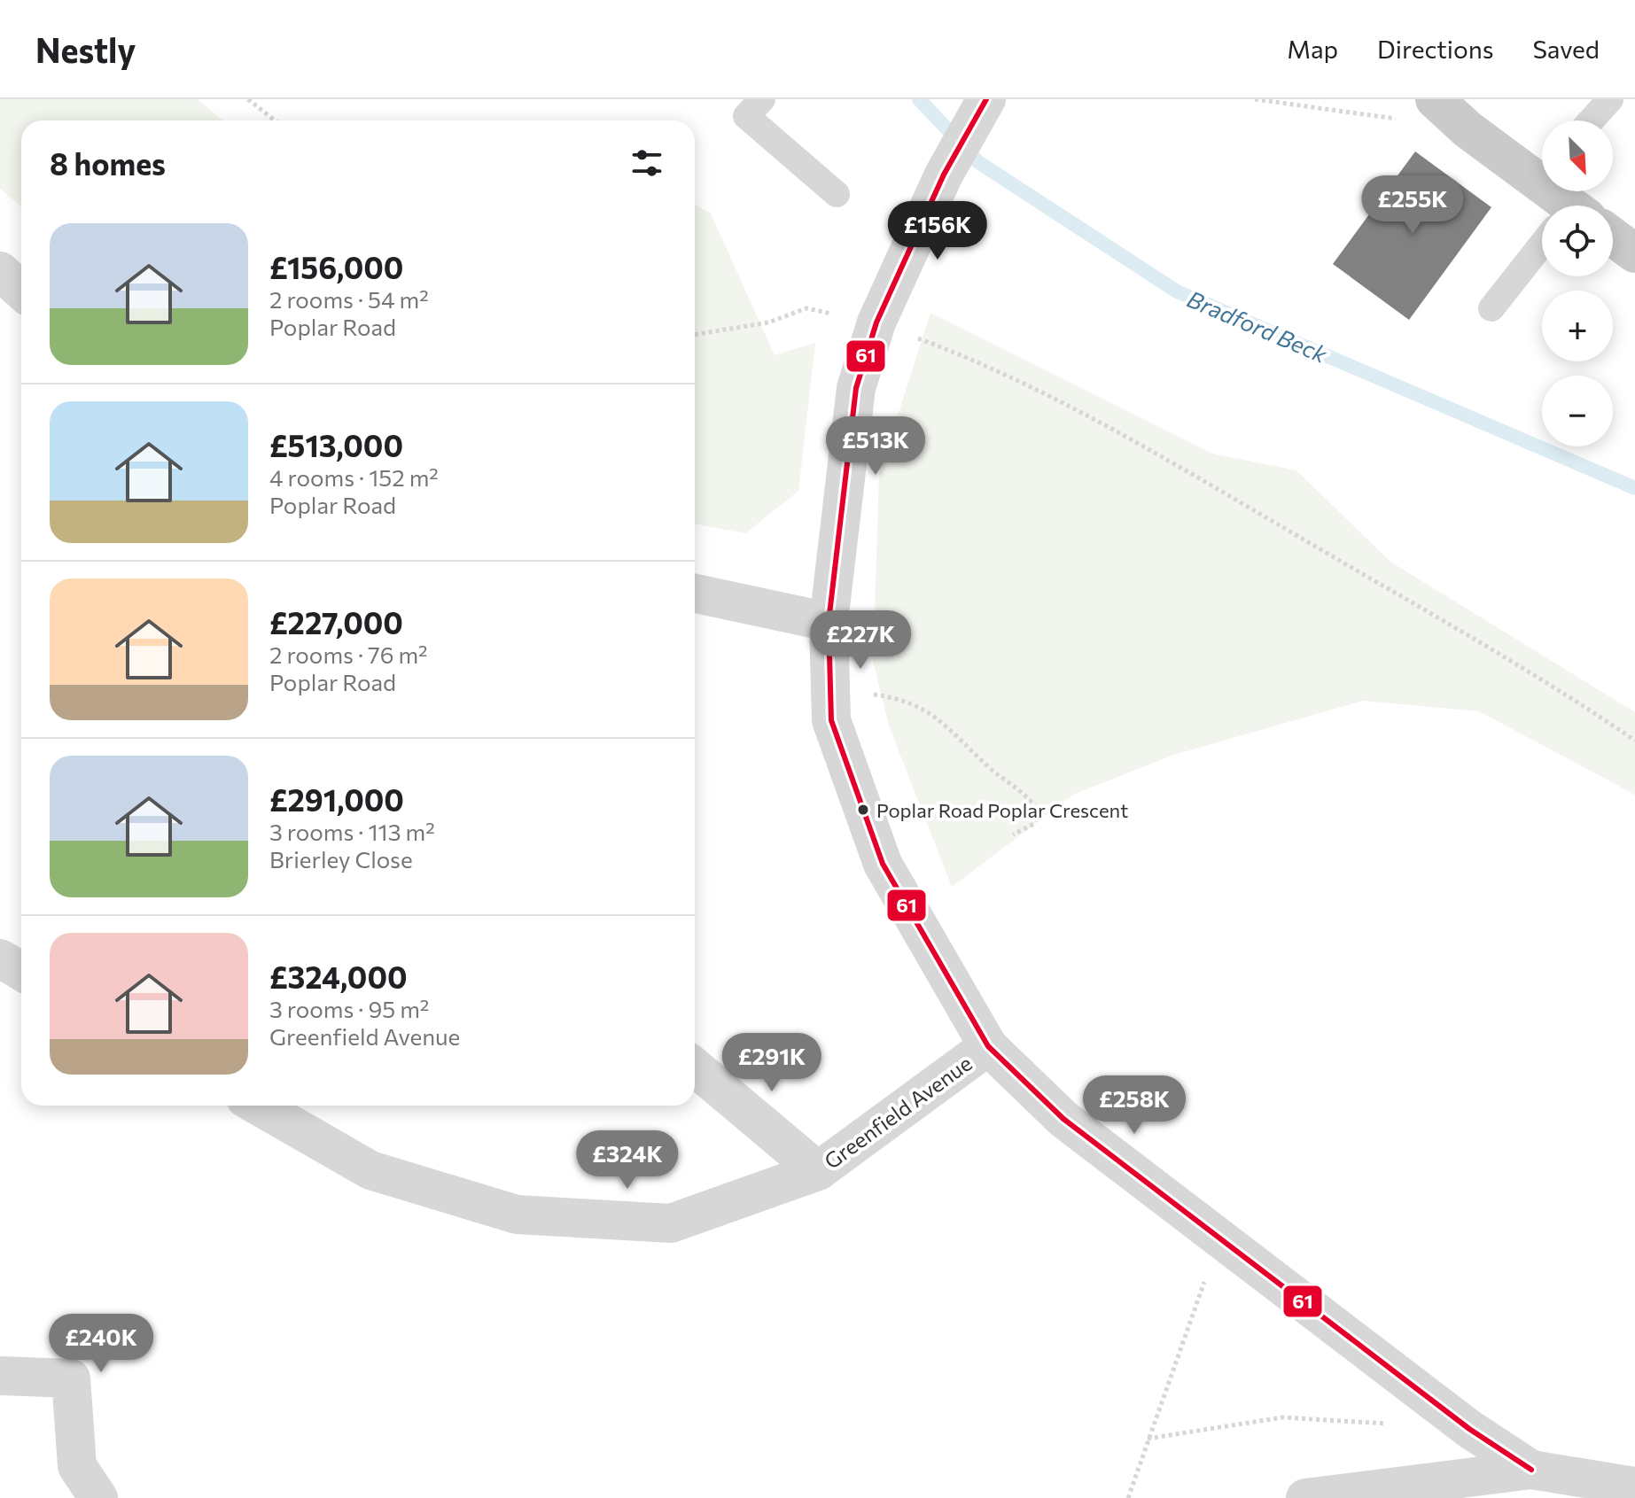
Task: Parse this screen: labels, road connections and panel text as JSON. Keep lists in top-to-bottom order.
{
  "streets": {
    "street": ["Greenfield Avenue"]
  },
  "water": ["Bradford Beck"],
  "places": ["Poplar Road Poplar Crescent"],
  "lines": ["transit line 61"],
  "north": "bottom right",
  "page": {
    "header": "Nestly",
    "nav": ["Map", "Directions", "Saved"],
    "map_buttons": ["+", "−"],
    "heading": "8 homes",
    "price": [
      "£255K",
      "£156K",
      "£513K",
      "£227K",
      "£291K",
      "£258K",
      "£324K",
      "£240K"
    ],
    "list": [
      {
        "name": "£156,000",
        "note": "2 rooms · 54 m² · Poplar Road"
      },
      {
        "name": "£513,000",
        "note": "4 rooms · 152 m² · Poplar Road"
      },
      {
        "name": "£227,000",
        "note": "2 rooms · 76 m² · Poplar Road"
      },
      {
        "name": "£291,000",
        "note": "3 rooms · 113 m² · Brierley Close"
      },
      {
        "name": "£324,000",
        "note": "3 rooms · 95 m² · Greenfield Avenue"
      }
    ]
  }
}
